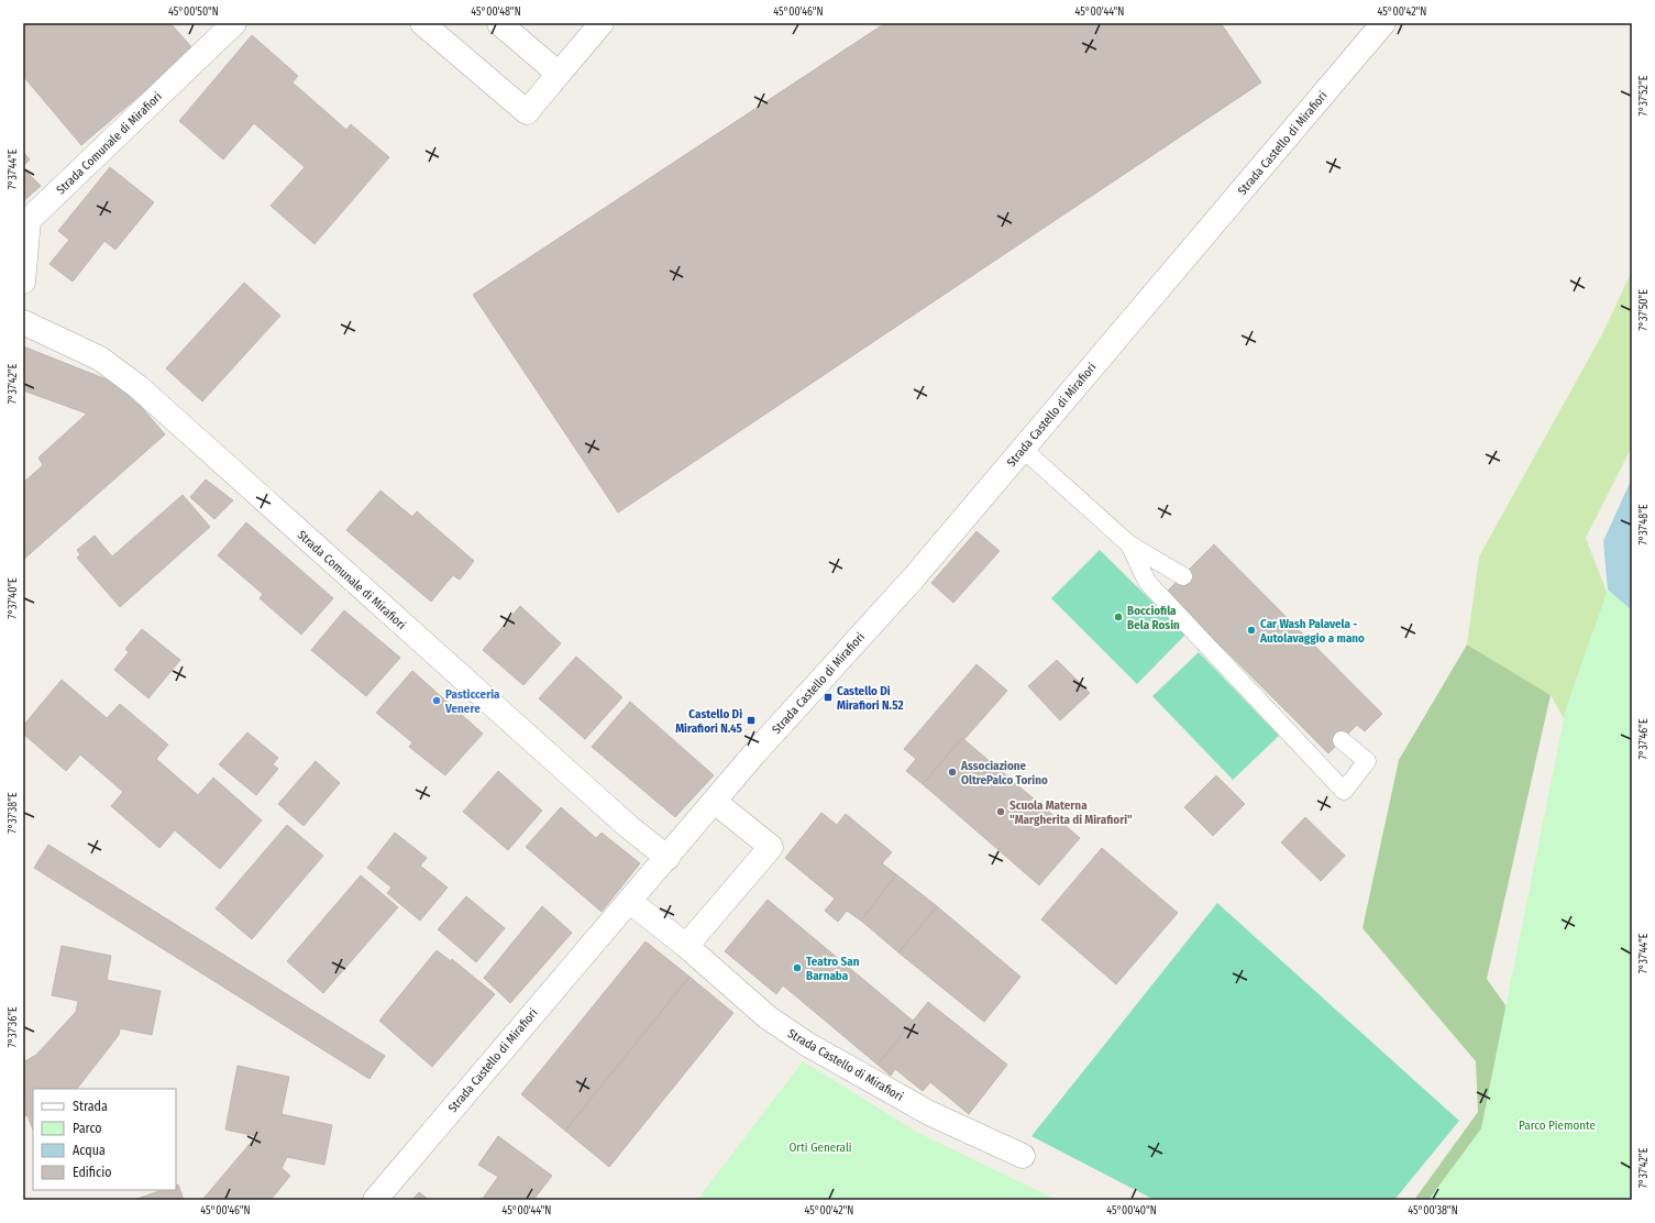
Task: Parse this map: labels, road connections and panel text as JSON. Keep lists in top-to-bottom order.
{
  "streets": {
    "street": ["Strada Comunale di Mirafiori", "Strada Castello di Mirafiori"]
  },
  "crossings": [
    ["Strada Comunale di Mirafiori", "Strada Castello di Mirafiori"]
  ],
  "parks": ["Parco Piemonte", "Orti Generali"],
  "places": {
    "other": [
      "Bocciofila Bela Rosin",
      "Car Wash Palavela - Autolavaggio a mano",
      "Pasticceria Venere",
      "Associazione OltrePalco Torino",
      "Scuola Materna \"Margherita di Mirafiori\"",
      "Teatro San Barnaba"
    ],
    "transit": ["Castello Di Mirafiori N.52", "Castello Di Mirafiori N.45"]
  },
  "legend": [
    "Strada",
    "Parco",
    "Acqua",
    "Edificio"
  ],
  "coordinates": [
    "45°00'50\"N",
    "45°00'48\"N",
    "45°00'46\"N",
    "45°00'44\"N",
    "45°00'42\"N",
    "7°37'52\"E",
    "7°37'44\"E",
    "7°37'50\"E",
    "7°37'42\"E",
    "7°37'48\"E",
    "7°37'40\"E",
    "7°37'46\"E",
    "7°37'38\"E",
    "7°37'36\"E",
    "45°00'40\"N",
    "45°00'38\"N"
  ]
}
